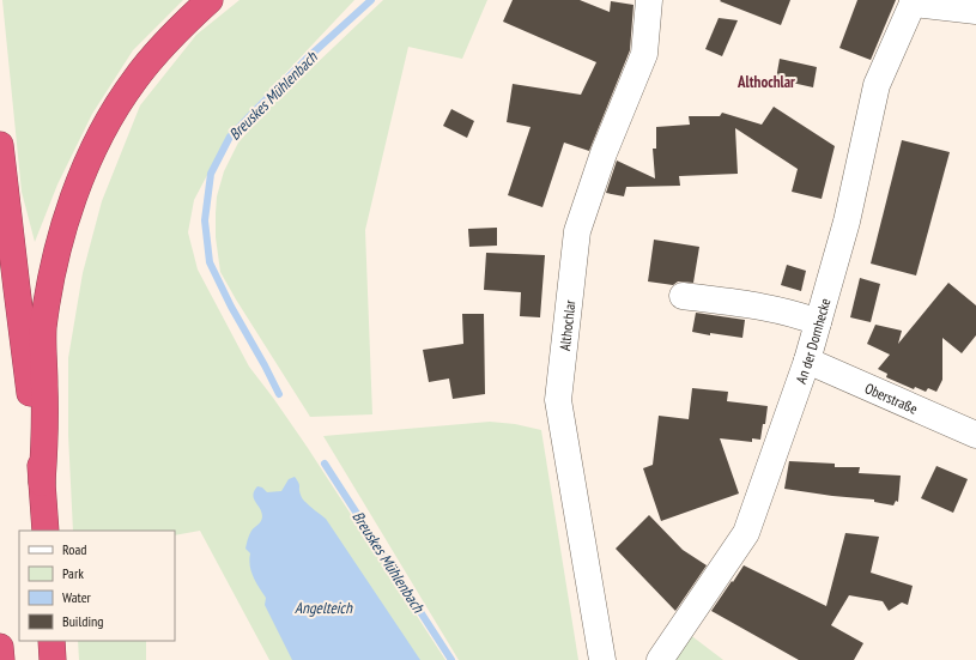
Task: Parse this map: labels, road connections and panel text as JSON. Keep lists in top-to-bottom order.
{
  "streets": {
    "street": ["Althochlar", "An der Dornhecke", "Oberstraße"]
  },
  "crossings": [
    ["An der Dornhecke", "Oberstraße"]
  ],
  "districts": ["Althochlar"],
  "water": ["Breuskes Mühlenbach", "Angelteich"],
  "legend": [
    "Road",
    "Park",
    "Water",
    "Building"
  ]
}
